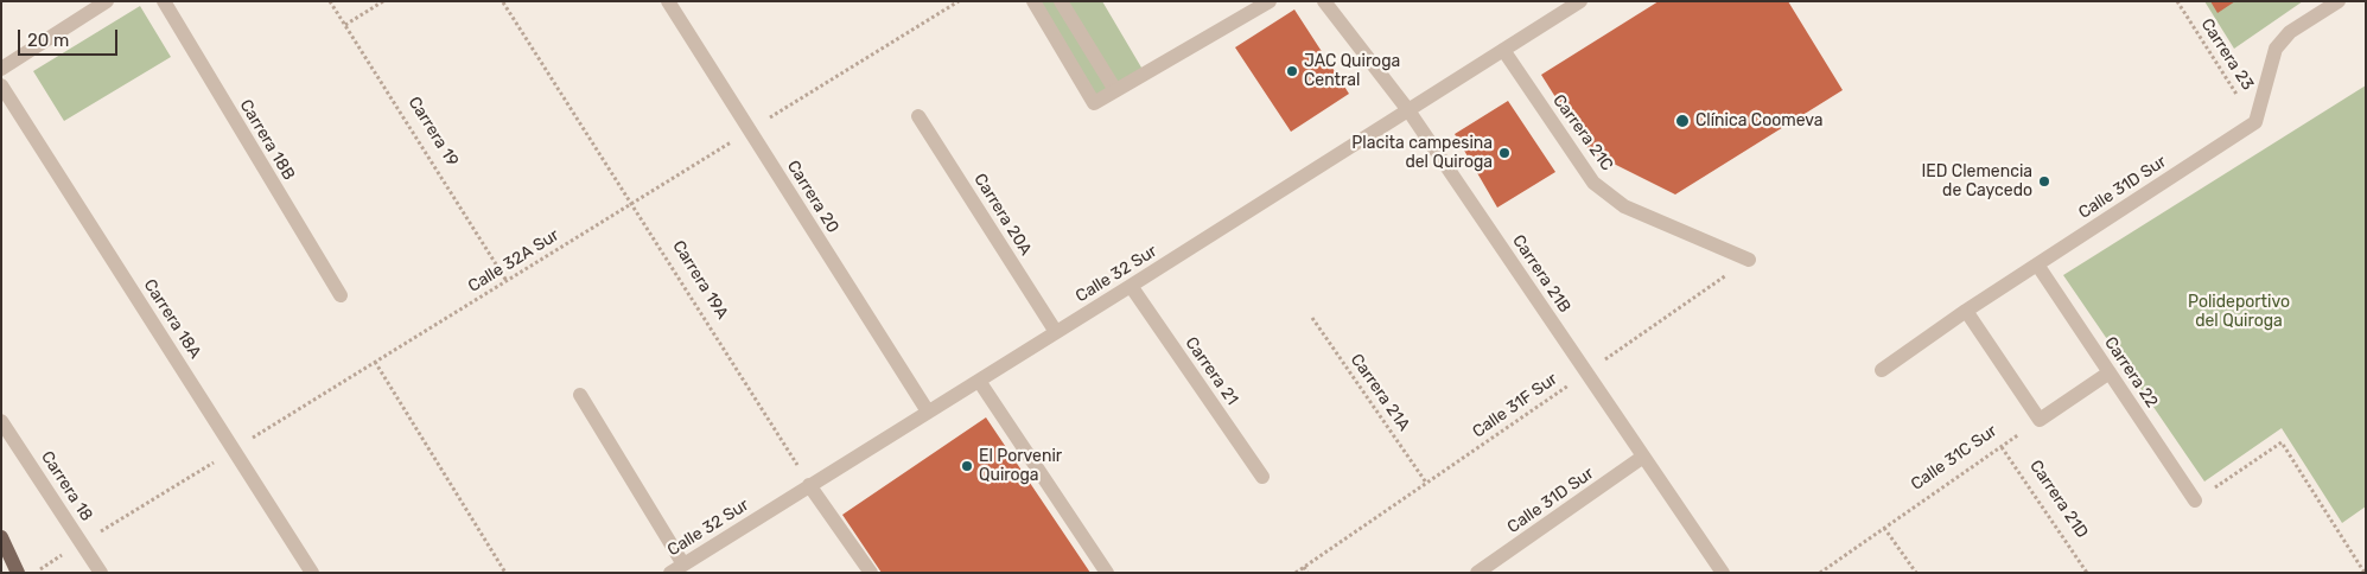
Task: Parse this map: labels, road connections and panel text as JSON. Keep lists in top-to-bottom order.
{
  "streets": {
    "street": [
      "Carrera 21C",
      "Carrera 18B",
      "Calle 31D Sur",
      "Carrera 20",
      "Carrera 20A",
      "Calle 32 Sur",
      "Carrera 21B",
      "Carrera 18A",
      "Carrera 21",
      "Carrera 22",
      "Carrera 18"
    ],
    "path": [
      "Carrera 23",
      "Carrera 19",
      "Calle 32A Sur",
      "Carrera 19A",
      "Carrera 21A",
      "Calle 31F Sur",
      "Calle 31C Sur",
      "Carrera 21D"
    ]
  },
  "crossings": [
    ["Carrera 23", "Calle 31D Sur"],
    ["Carrera 19", "Calle 32A Sur"],
    ["Carrera 21C", "Calle 32 Sur"],
    ["Carrera 21C", "Calle 31F Sur"],
    ["Calle 31D Sur", "Carrera 21B"],
    ["Calle 31D Sur", "Carrera 22"],
    ["Carrera 20", "Calle 32A Sur"],
    ["Carrera 20", "Calle 32 Sur"],
    ["Carrera 20A", "Calle 32 Sur"],
    ["Calle 32A Sur", "Carrera 19A"],
    ["Calle 32A Sur", "Carrera 18A"],
    ["Calle 32A Sur", "Carrera 18"],
    ["Calle 32 Sur", "Carrera 21B"],
    ["Calle 32 Sur", "Carrera 19A"],
    ["Calle 32 Sur", "Carrera 21"],
    ["Carrera 21B", "Calle 31F Sur"],
    ["Carrera 21A", "Calle 31F Sur"],
    ["Calle 31C Sur", "Carrera 21D"]
  ],
  "parks": ["Polideportivo del Quiroga"],
  "places": [
    "JAC Quiroga Central",
    "Clínica Coomeva",
    "Placita campesina del Quiroga",
    "IED Clemencia de Caycedo",
    "El Porvenir Quiroga"
  ],
  "scale_bar": "20 m"
}
